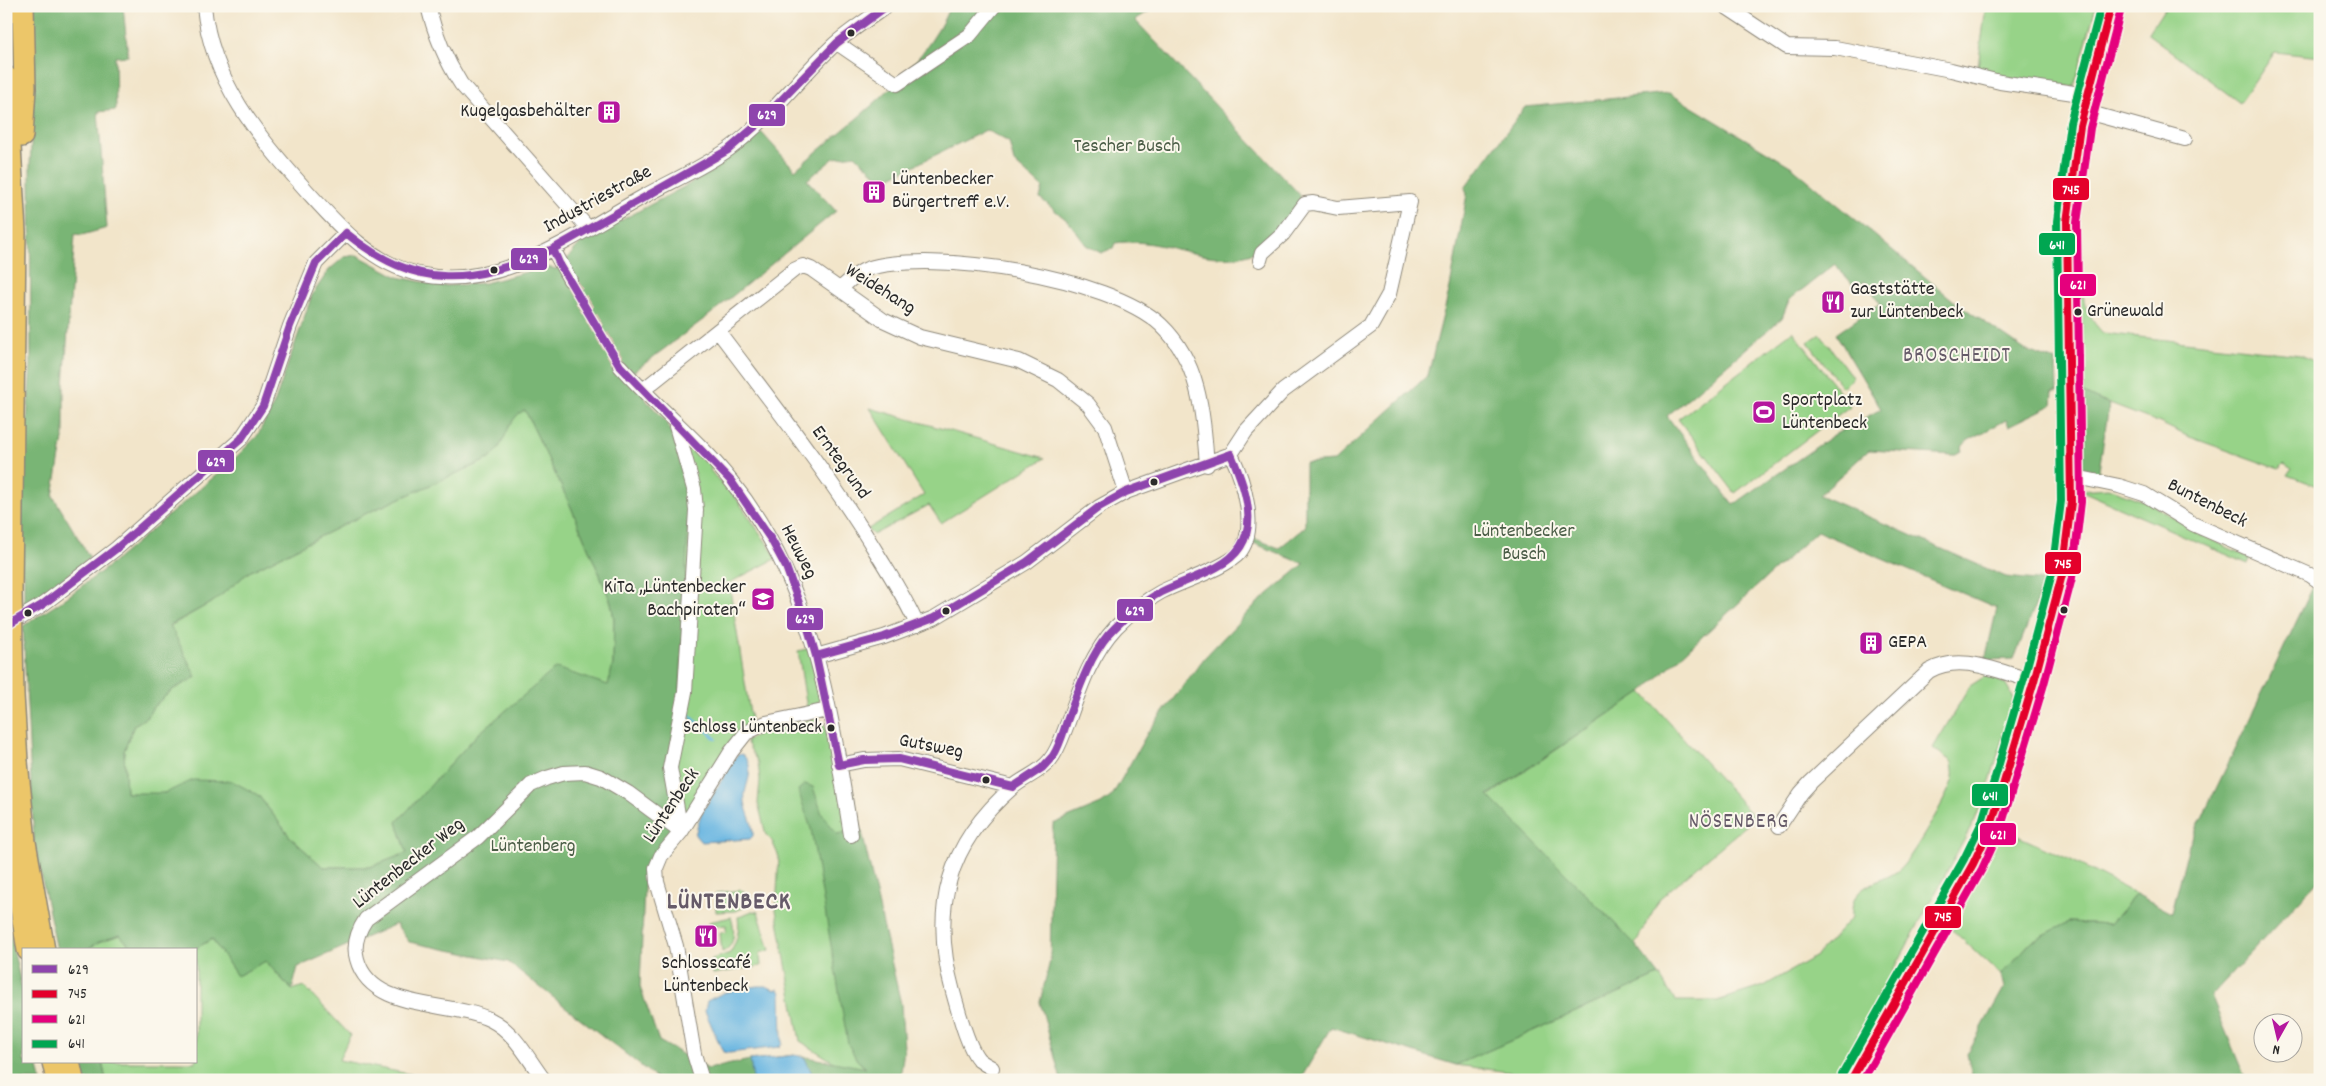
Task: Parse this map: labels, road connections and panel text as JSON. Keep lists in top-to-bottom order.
{
  "streets": {
    "street": [
      "Industriestraße",
      "Weidehang",
      "Erntegrund",
      "Buntenbeck",
      "Heuweg",
      "Gutsweg",
      "Lüntenbeck",
      "Lüntenbecker Weg"
    ]
  },
  "crossings": [
    ["Weidehang", "Erntegrund"],
    ["Weidehang", "Heuweg"],
    ["Heuweg", "Gutsweg"],
    ["Heuweg", "Lüntenbeck"],
    ["Lüntenbeck", "Lüntenbecker Weg"]
  ],
  "districts": ["BROSCHEIDT", "NÖSENBERG", "LÜNTENBECK"],
  "parks": ["Tescher Busch", "Lüntenbecker Busch", "Lüntenberg"],
  "places": {
    "building": ["Kugelgasbehälter", "Lüntenbecker Bürgertreff e.V.", "GEPA"],
    "restaurant": ["Gaststätte zur Lüntenbeck", "Schlosscafé Lüntenbeck"],
    "other": ["Grünewald", "Schloss Lüntenbeck"],
    "sports": ["Sportplatz Lüntenbeck"],
    "school or university": ["KiTa „Lüntenbecker Bachpiraten“"]
  },
  "lines": [
    "transit line 745",
    "transit line 641",
    "transit line 629",
    "transit line 621"
  ],
  "legend": [
    "629",
    "745",
    "621",
    "641"
  ],
  "north": "bottom"
}
